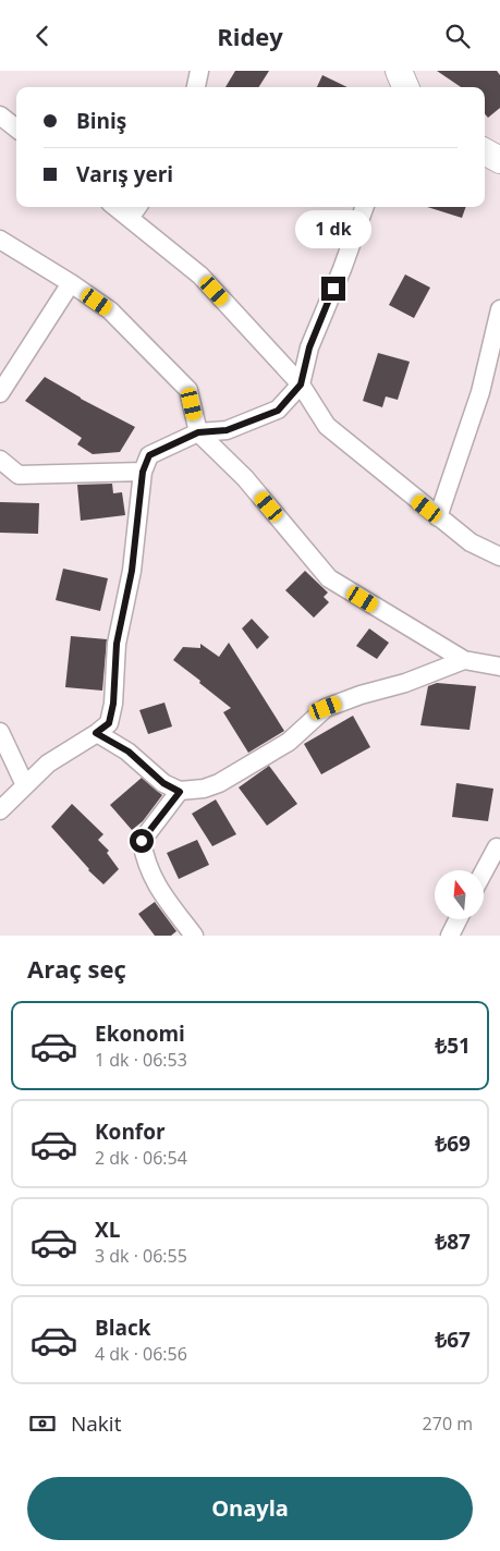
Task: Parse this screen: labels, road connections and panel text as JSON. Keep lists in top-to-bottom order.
{
  "north": "top",
  "page": {
    "header": "Ridey",
    "banner": ["Biniş", "Varış yeri"],
    "bubble": "1 dk",
    "heading": "Araç seç",
    "list": [
      {
        "name": "Ekonomi",
        "note": "1 dk · 06:53",
        "value": "₺51"
      },
      {
        "name": "Konfor",
        "note": "2 dk · 06:54",
        "value": "₺69"
      },
      {
        "name": "XL",
        "note": "3 dk · 06:55",
        "value": "₺87"
      },
      {
        "name": "Black",
        "note": "4 dk · 06:56",
        "value": "₺67"
      }
    ],
    "pay": ["Nakit", "270 m"],
    "buttons": "Onayla"
  }
}
